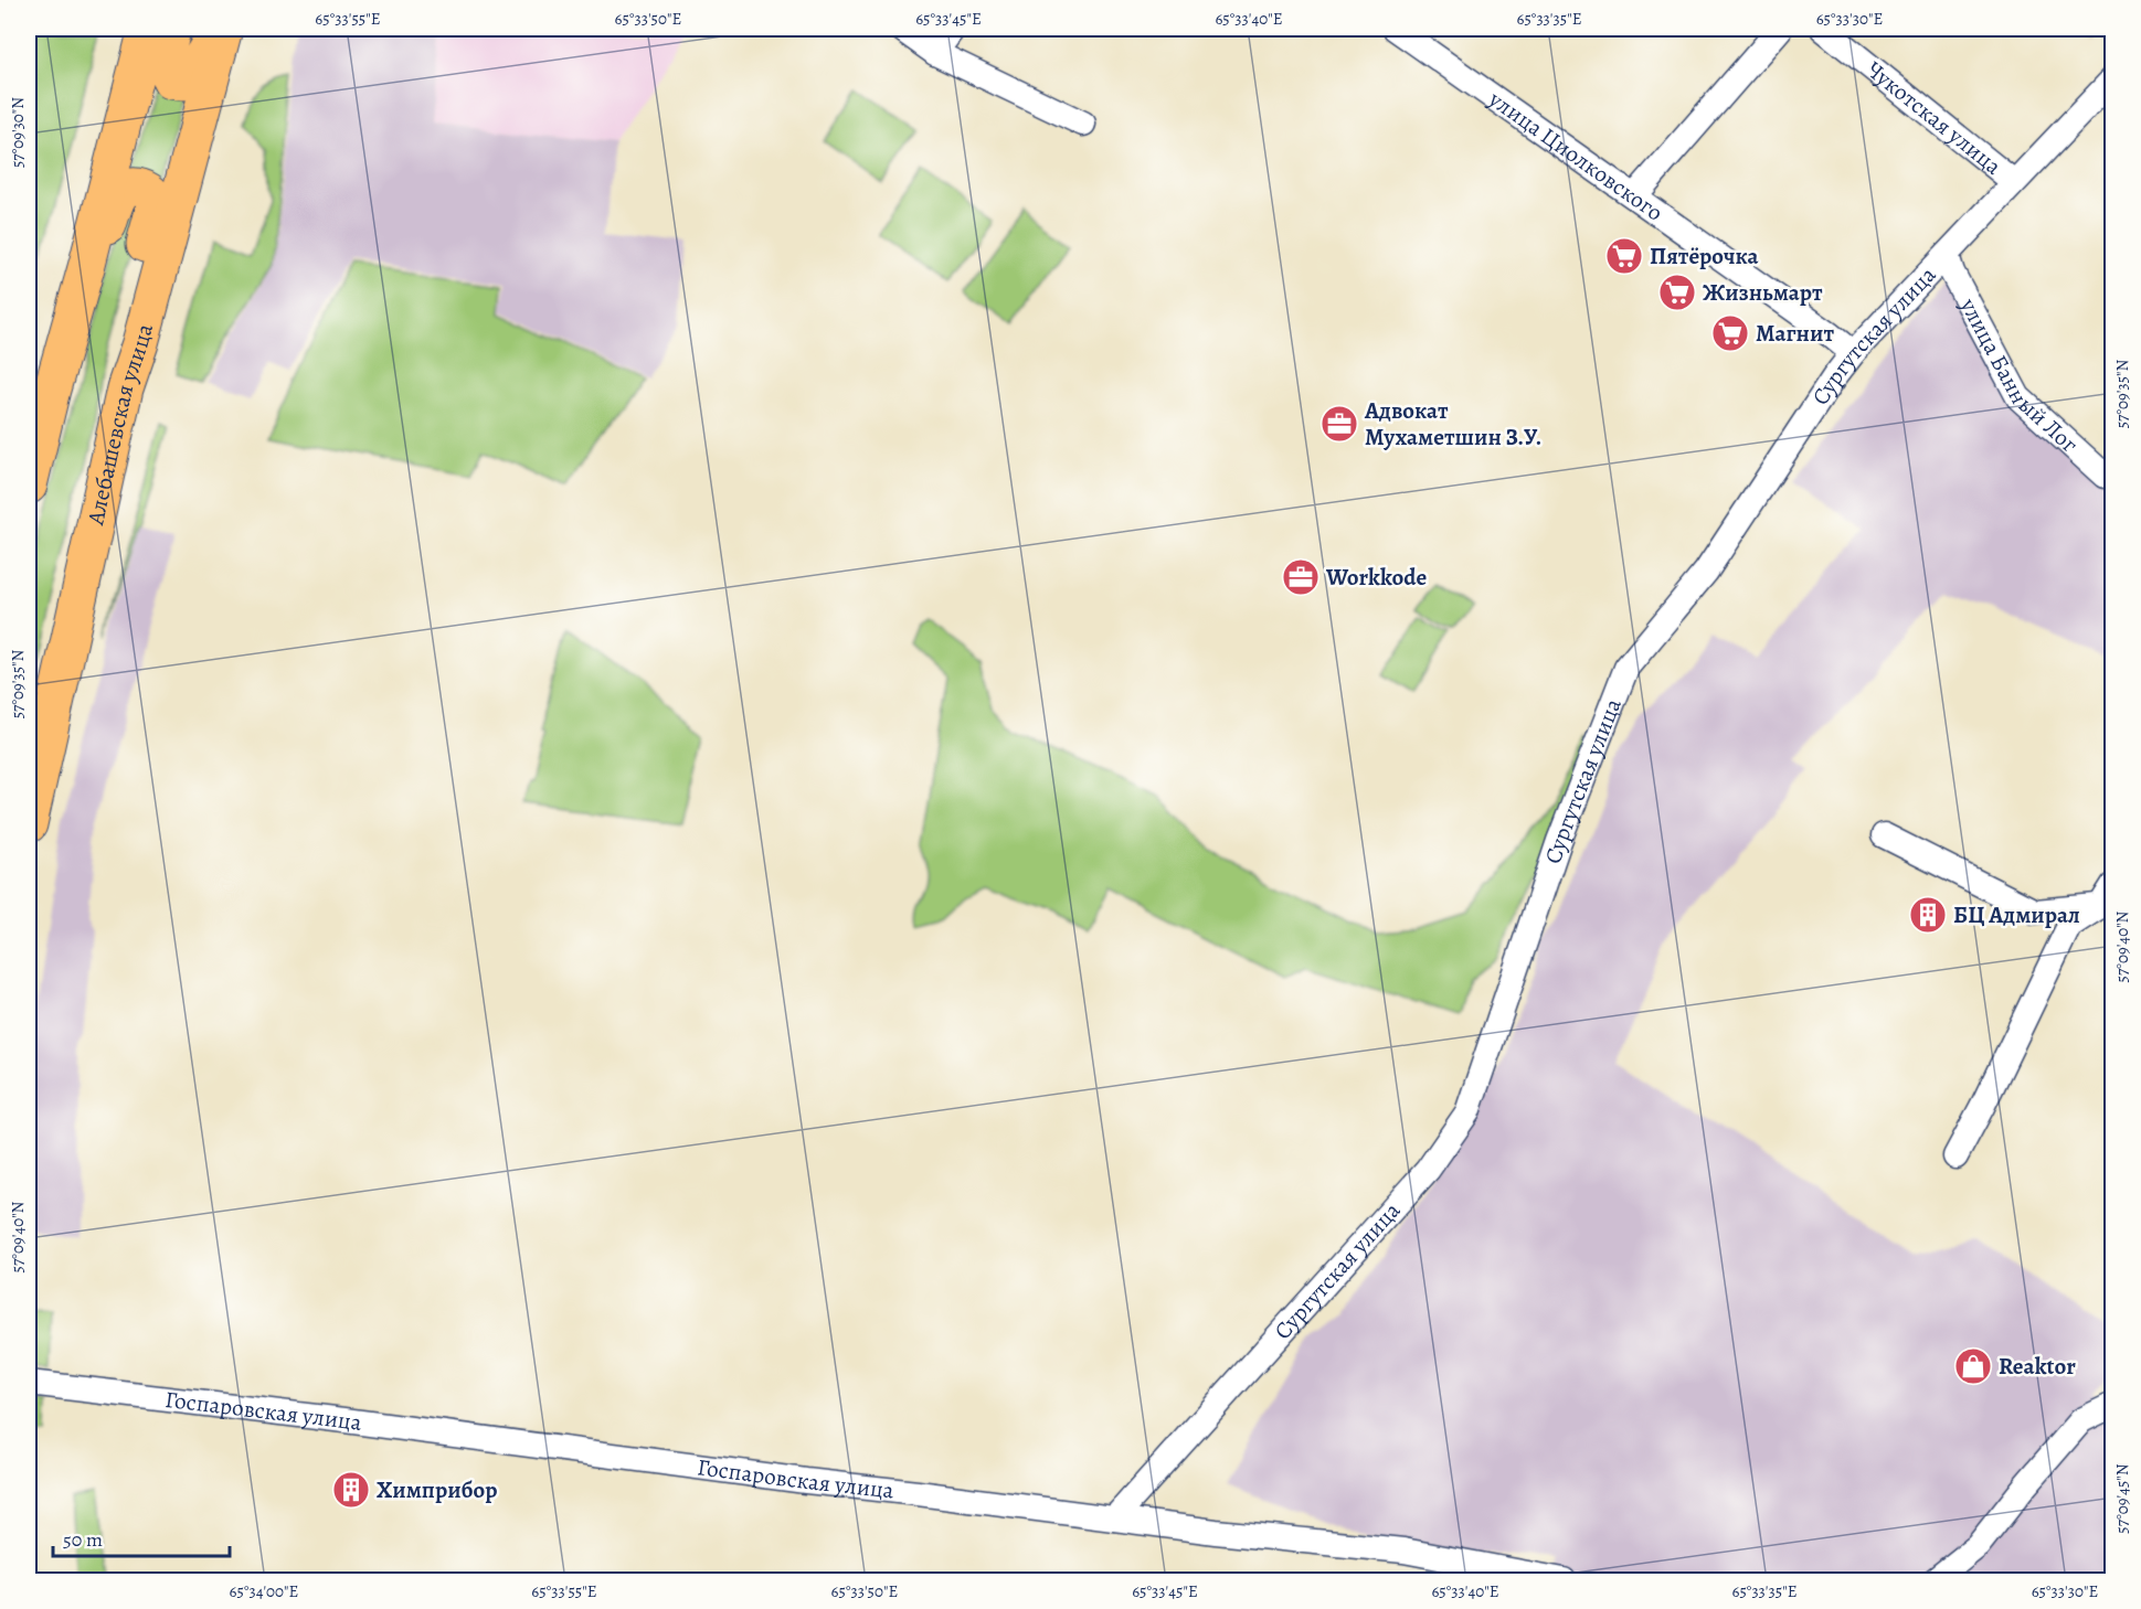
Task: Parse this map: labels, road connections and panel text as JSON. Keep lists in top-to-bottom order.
{
  "streets": {
    "main road": ["Алебашевская улица"],
    "street": [
      "Чукотская улица",
      "улица Циолковского",
      "Сургутская улица",
      "улица Банный Лог",
      "Госпаровская улица"
    ]
  },
  "crossings": [
    ["Чукотская улица", "Сургутская улица"],
    ["улица Циолковского", "Сургутская улица"],
    ["Сургутская улица", "улица Банный Лог"],
    ["Сургутская улица", "Госпаровская улица"]
  ],
  "places": {
    "supermarket": ["Пятёрочка", "Жизньмарт", "Магнит"],
    "office": ["Адвокат Мухаметшин З.У.", "Workkode"],
    "building": ["БЦ Адмирал", "Химприбор"],
    "shop": ["Reaktor"]
  },
  "scale_bar": "50 m",
  "coordinates": [
    "65°33'55\"E",
    "65°33'50\"E",
    "65°33'45\"E",
    "65°33'40\"E",
    "65°33'35\"E",
    "65°33'30\"E",
    "57°09'30\"N",
    "57°09'35\"N",
    "57°09'40\"N",
    "57°09'45\"N",
    "65°34'00\"E"
  ]
}
